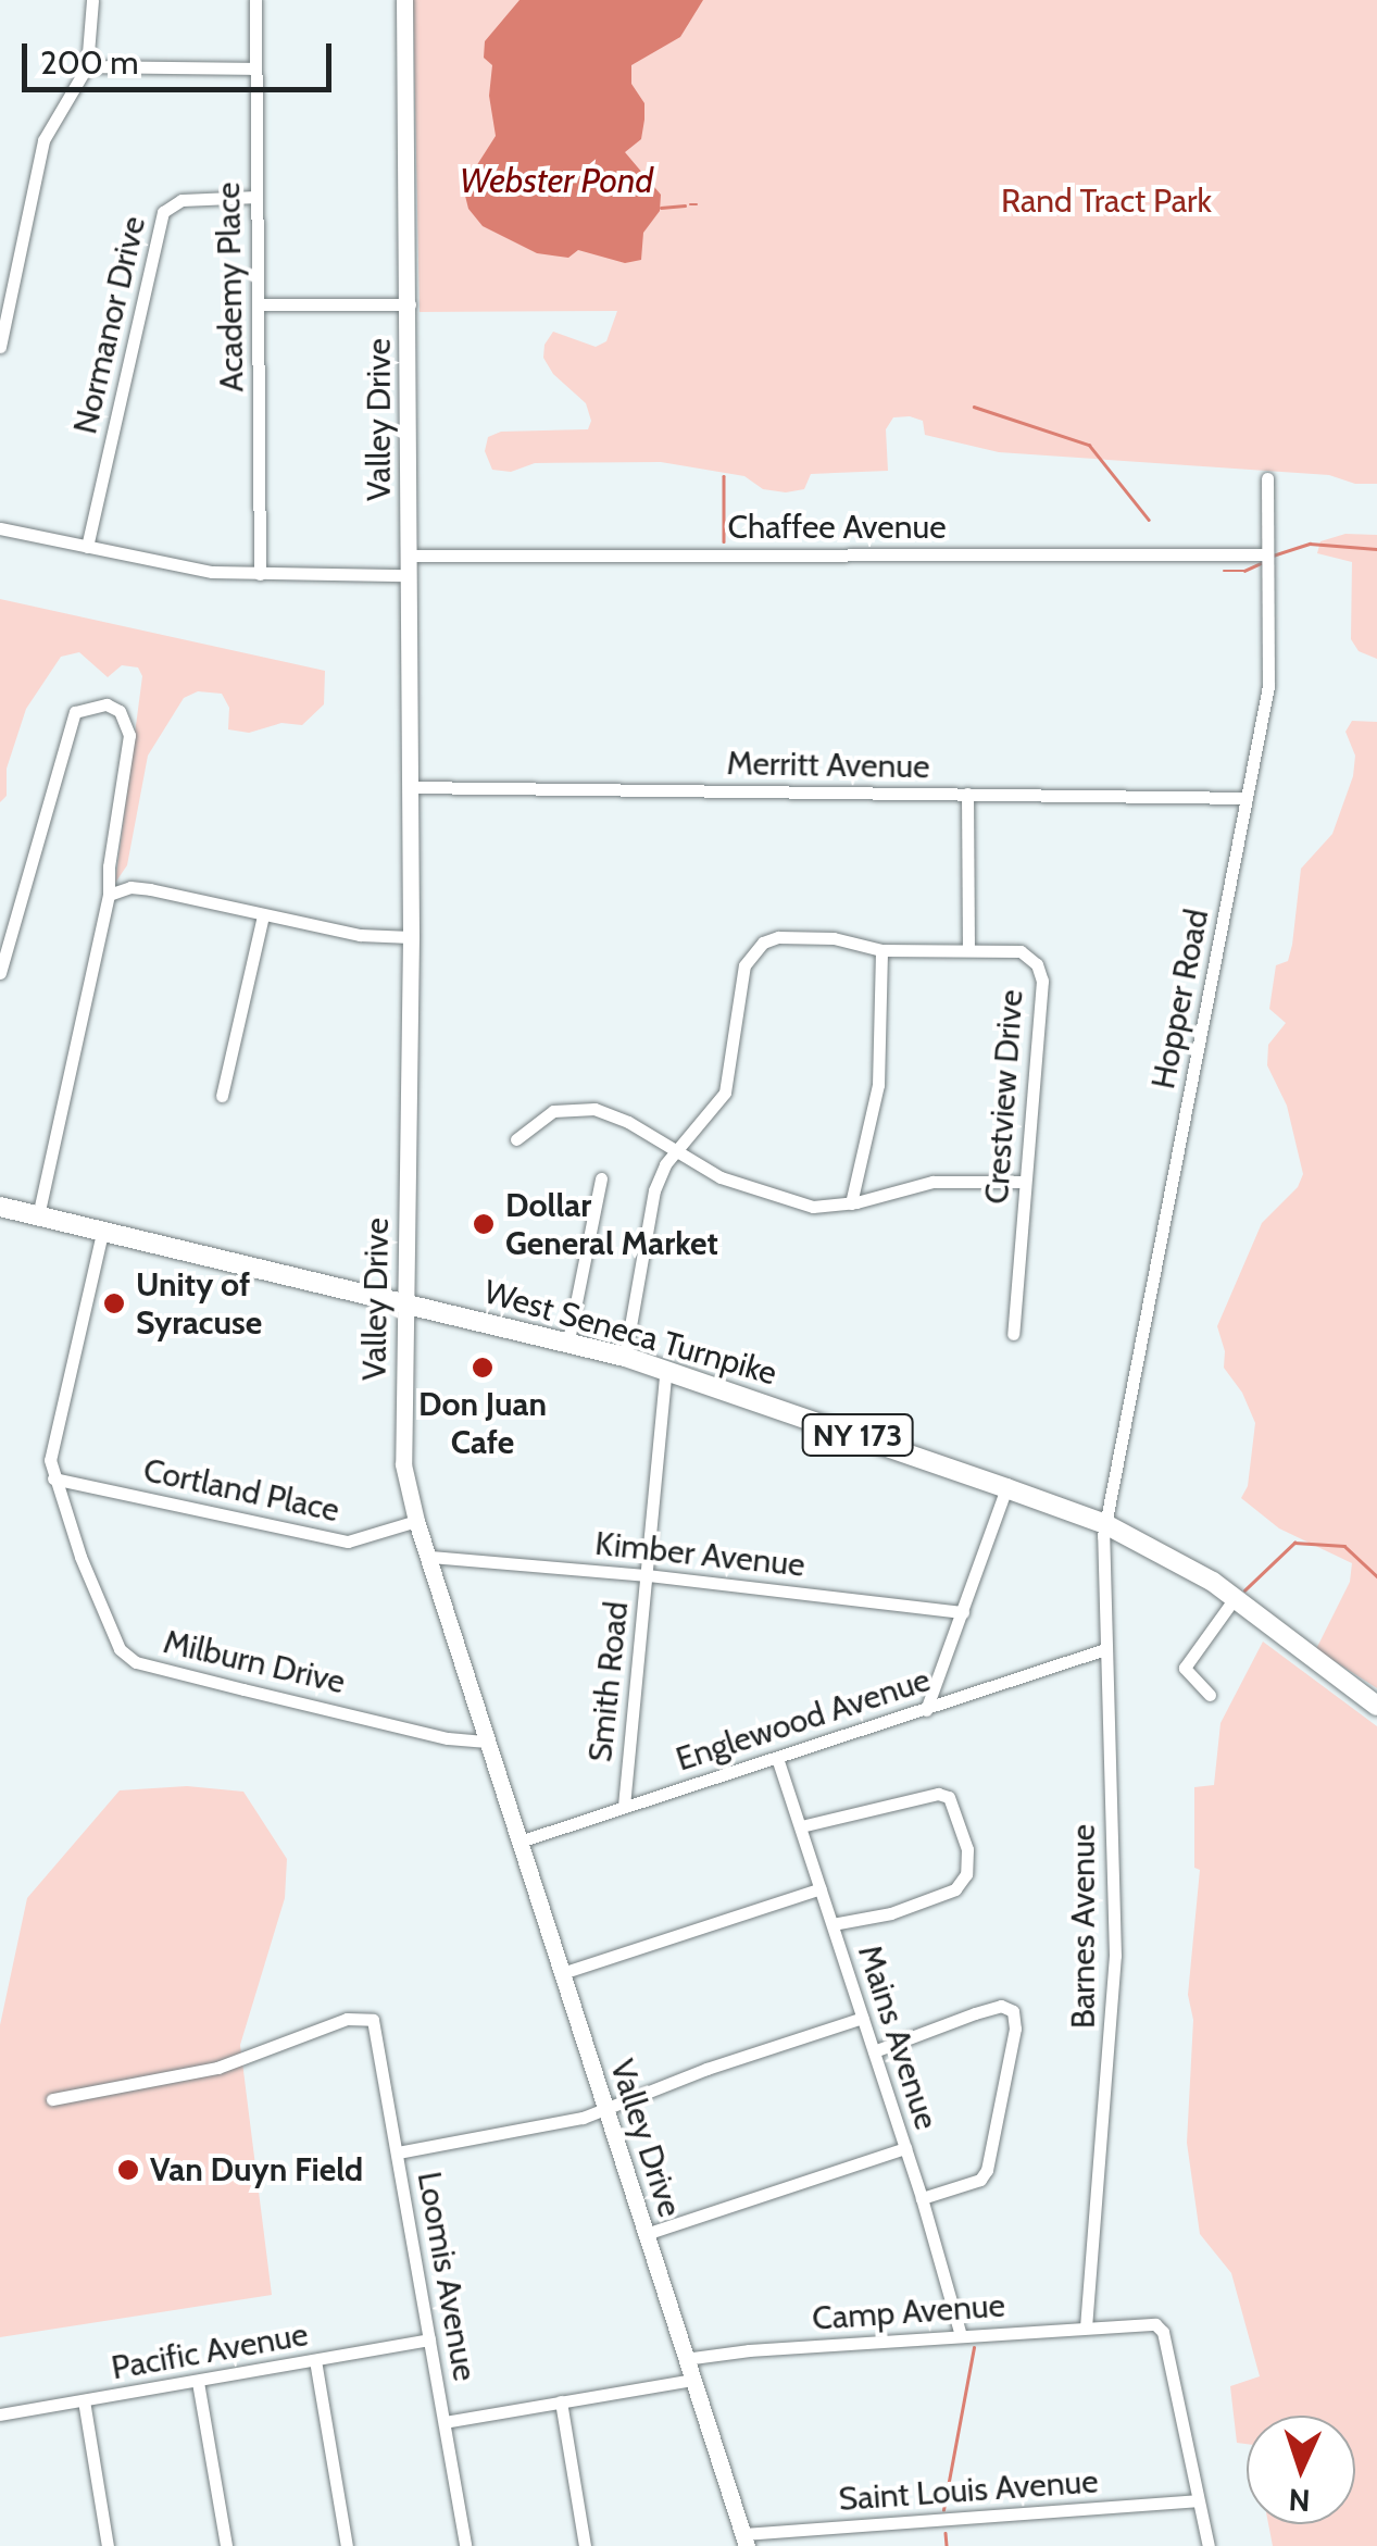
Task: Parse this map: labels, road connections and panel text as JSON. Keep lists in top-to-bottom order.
{
  "streets": {
    "main road": ["Valley Drive", "West Seneca Turnpike", "NY 173"],
    "street": [
      "Academy Place",
      "Normanor Drive",
      "Chaffee Avenue",
      "Merritt Avenue",
      "Hopper Road",
      "Crestview Drive",
      "Cortland Place",
      "Kimber Avenue",
      "Milburn Drive",
      "Smith Road",
      "Englewood Avenue",
      "Barnes Avenue",
      "Mains Avenue",
      "Loomis Avenue",
      "Camp Avenue",
      "Pacific Avenue",
      "Saint Louis Avenue"
    ]
  },
  "crossings": [
    ["Academy Place", "Normanor Drive"],
    ["Valley Drive", "Chaffee Avenue"],
    ["Valley Drive", "Merritt Avenue"],
    ["Valley Drive", "West Seneca Turnpike"],
    ["Valley Drive", "Cortland Place"],
    ["Valley Drive", "Kimber Avenue"],
    ["Valley Drive", "Milburn Drive"],
    ["Valley Drive", "Englewood Avenue"],
    ["Valley Drive", "Camp Avenue"],
    ["Valley Drive", "Saint Louis Avenue"],
    ["Chaffee Avenue", "Hopper Road"],
    ["Merritt Avenue", "Hopper Road"],
    ["Merritt Avenue", "Crestview Drive"],
    ["Hopper Road", "West Seneca Turnpike"],
    ["Hopper Road", "Barnes Avenue"],
    ["West Seneca Turnpike", "Milburn Drive"],
    ["West Seneca Turnpike", "Smith Road"],
    ["West Seneca Turnpike", "Barnes Avenue"],
    ["Cortland Place", "Milburn Drive"],
    ["Kimber Avenue", "Smith Road"],
    ["Smith Road", "Englewood Avenue"],
    ["Englewood Avenue", "Barnes Avenue"],
    ["Englewood Avenue", "Mains Avenue"],
    ["Barnes Avenue", "Camp Avenue"],
    ["Mains Avenue", "Camp Avenue"],
    ["Loomis Avenue", "Pacific Avenue"],
    ["Camp Avenue", "Saint Louis Avenue"]
  ],
  "water": ["Webster Pond"],
  "parks": ["Rand Tract Park"],
  "places": [
    "Dollar General Market",
    "Unity of Syracuse",
    "Don Juan Cafe",
    "Van Duyn Field"
  ],
  "scale_bar": "200 m",
  "north": "bottom"
}
